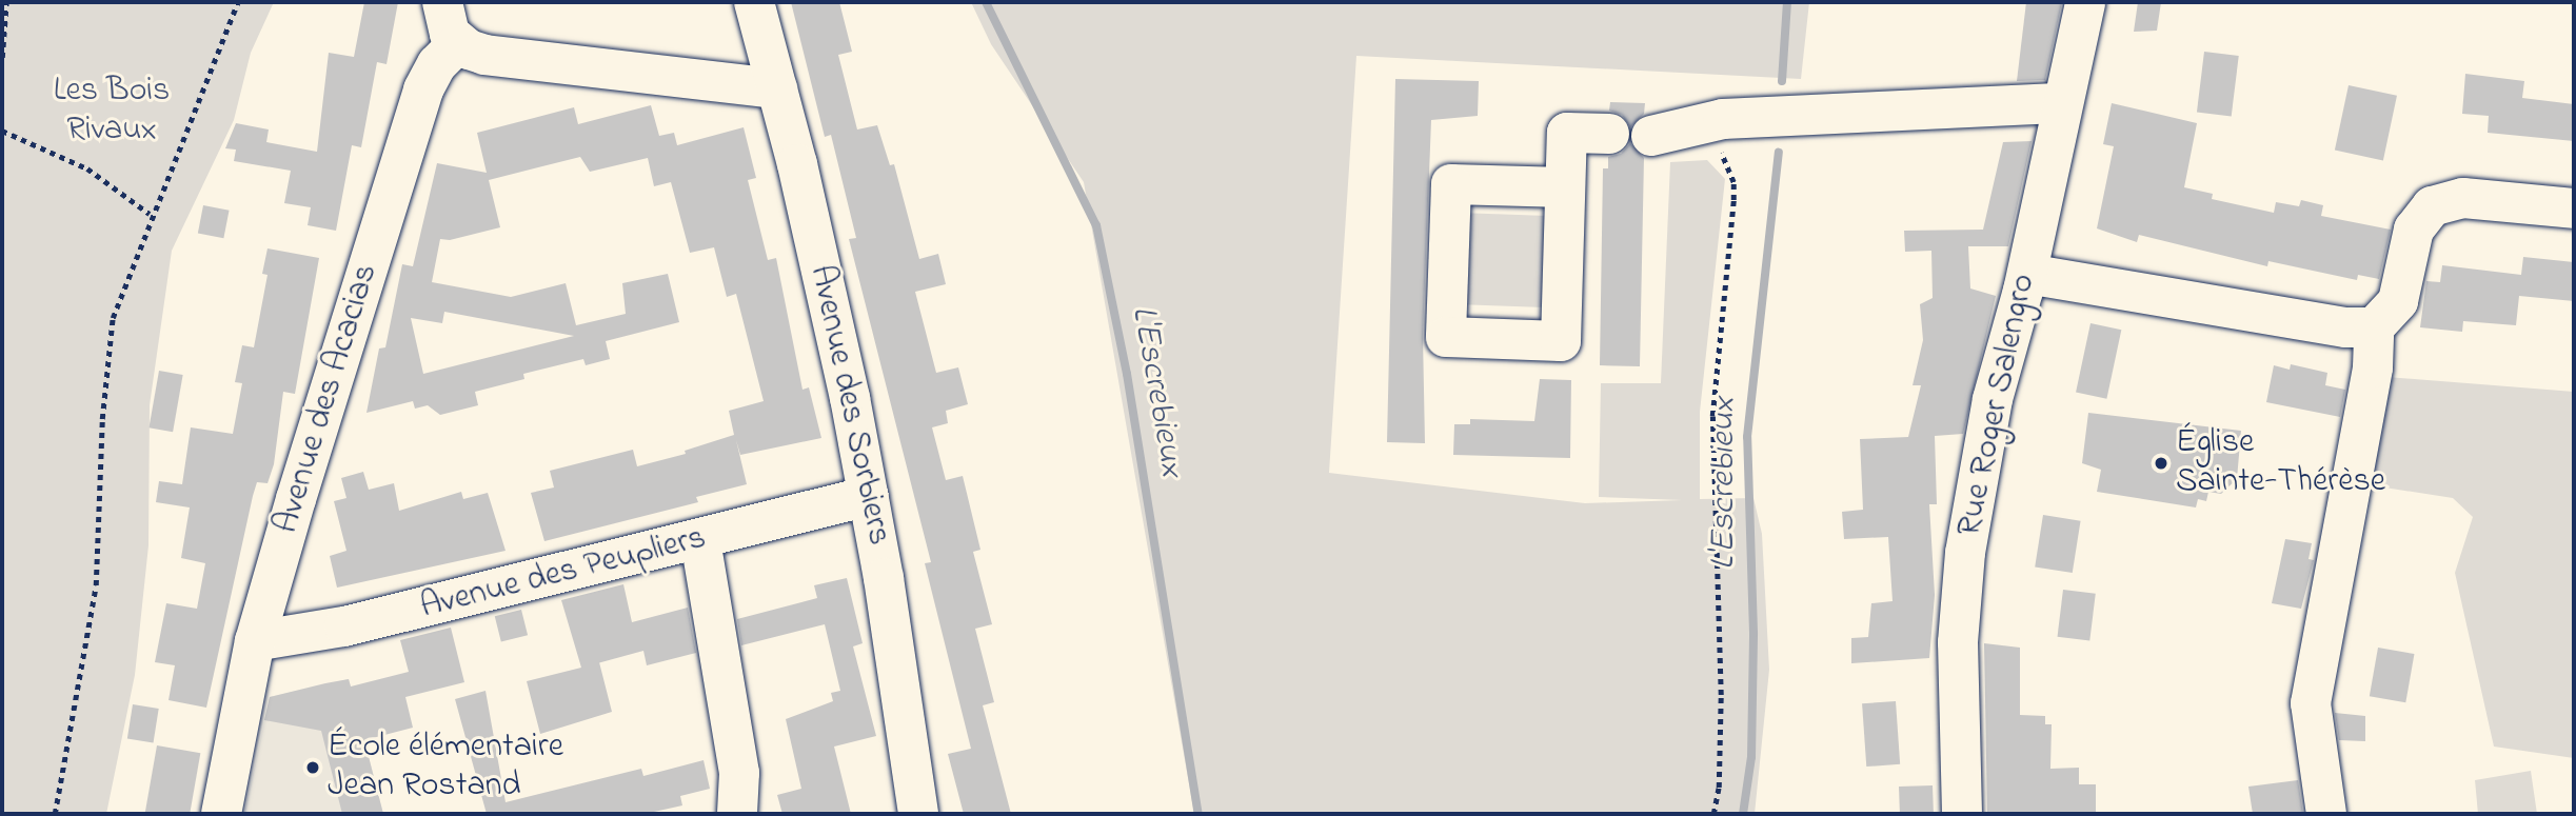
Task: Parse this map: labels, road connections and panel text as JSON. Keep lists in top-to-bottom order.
{
  "streets": {
    "street": [
      "Avenue des Acacias",
      "Avenue des Sorbiers",
      "Rue Roger Salengro",
      "Avenue des Peupliers"
    ]
  },
  "crossings": [
    ["Avenue des Acacias", "Avenue des Peupliers"],
    ["Avenue des Sorbiers", "Avenue des Peupliers"]
  ],
  "water": ["L'Escrebieux"],
  "parks": ["Les Bois Rivaux"],
  "places": ["Église Sainte-Thérèse", "École élémentaire Jean Rostand"]
}
